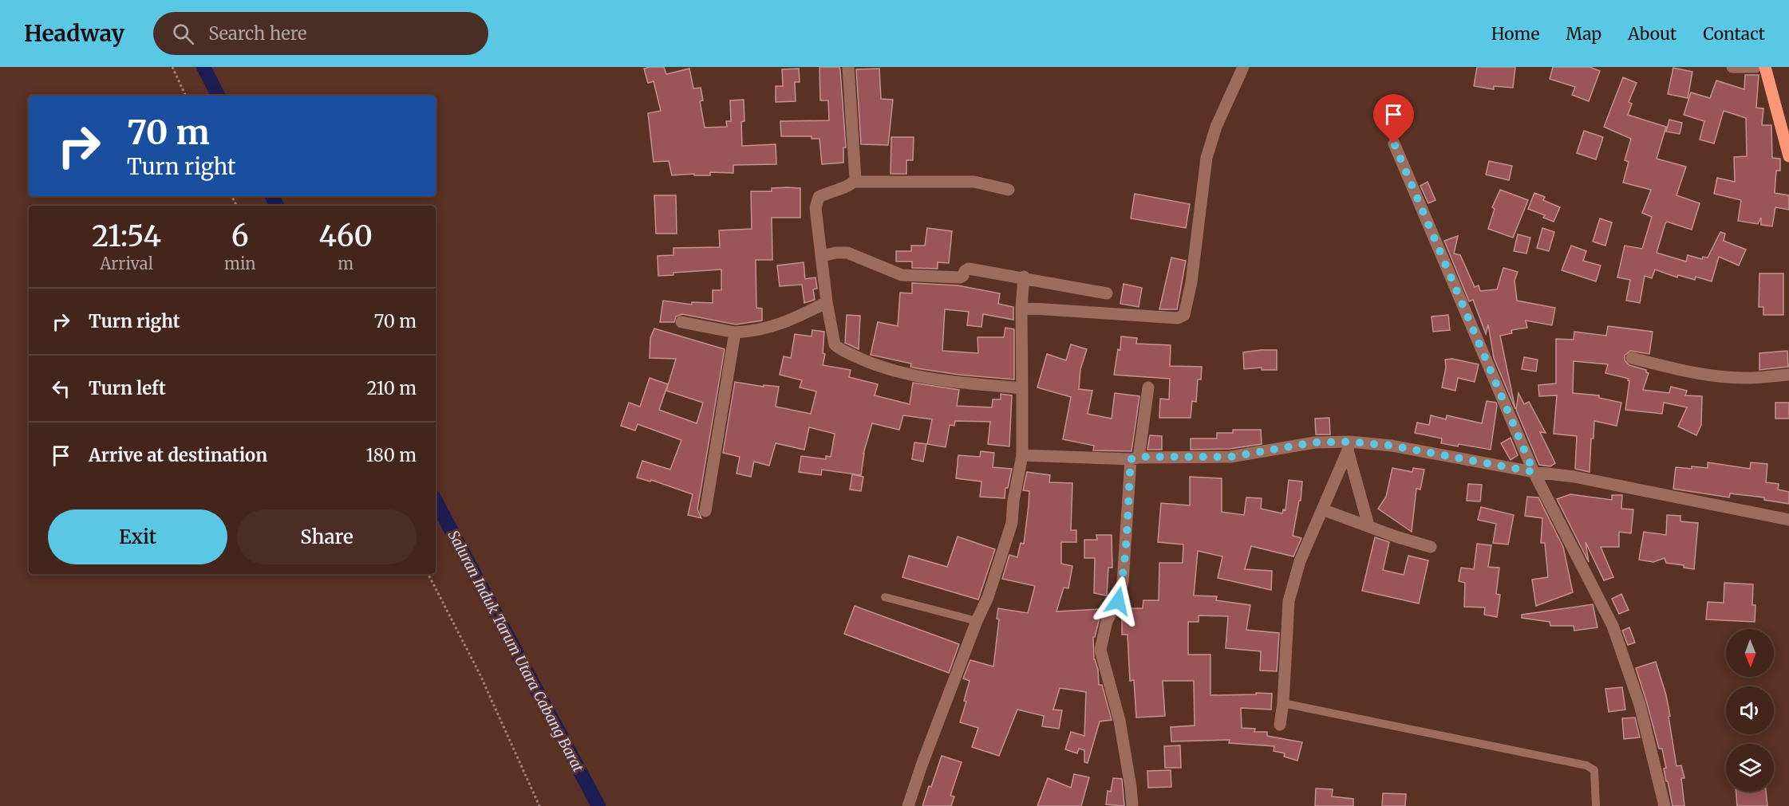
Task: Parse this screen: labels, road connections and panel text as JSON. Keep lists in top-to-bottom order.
{
  "water": ["Saluran Induk Tarum Utara Cabang Barat"],
  "north": "bottom",
  "page": {
    "header": "Headway",
    "search": "Search here",
    "nav": [
      "Home",
      "Map",
      "About",
      "Contact"
    ],
    "turn": ["70 m", "Turn right"],
    "eta": [
      "21:54",
      "Arrival",
      "6",
      "min",
      "460",
      "m"
    ],
    "list": [
      {
        "name": "Turn right",
        "value": "70 m"
      },
      {
        "name": "Turn left",
        "value": "210 m"
      },
      {
        "name": "Arrive at destination",
        "value": "180 m"
      }
    ],
    "buttons": ["Exit", "Share"]
  }
}
